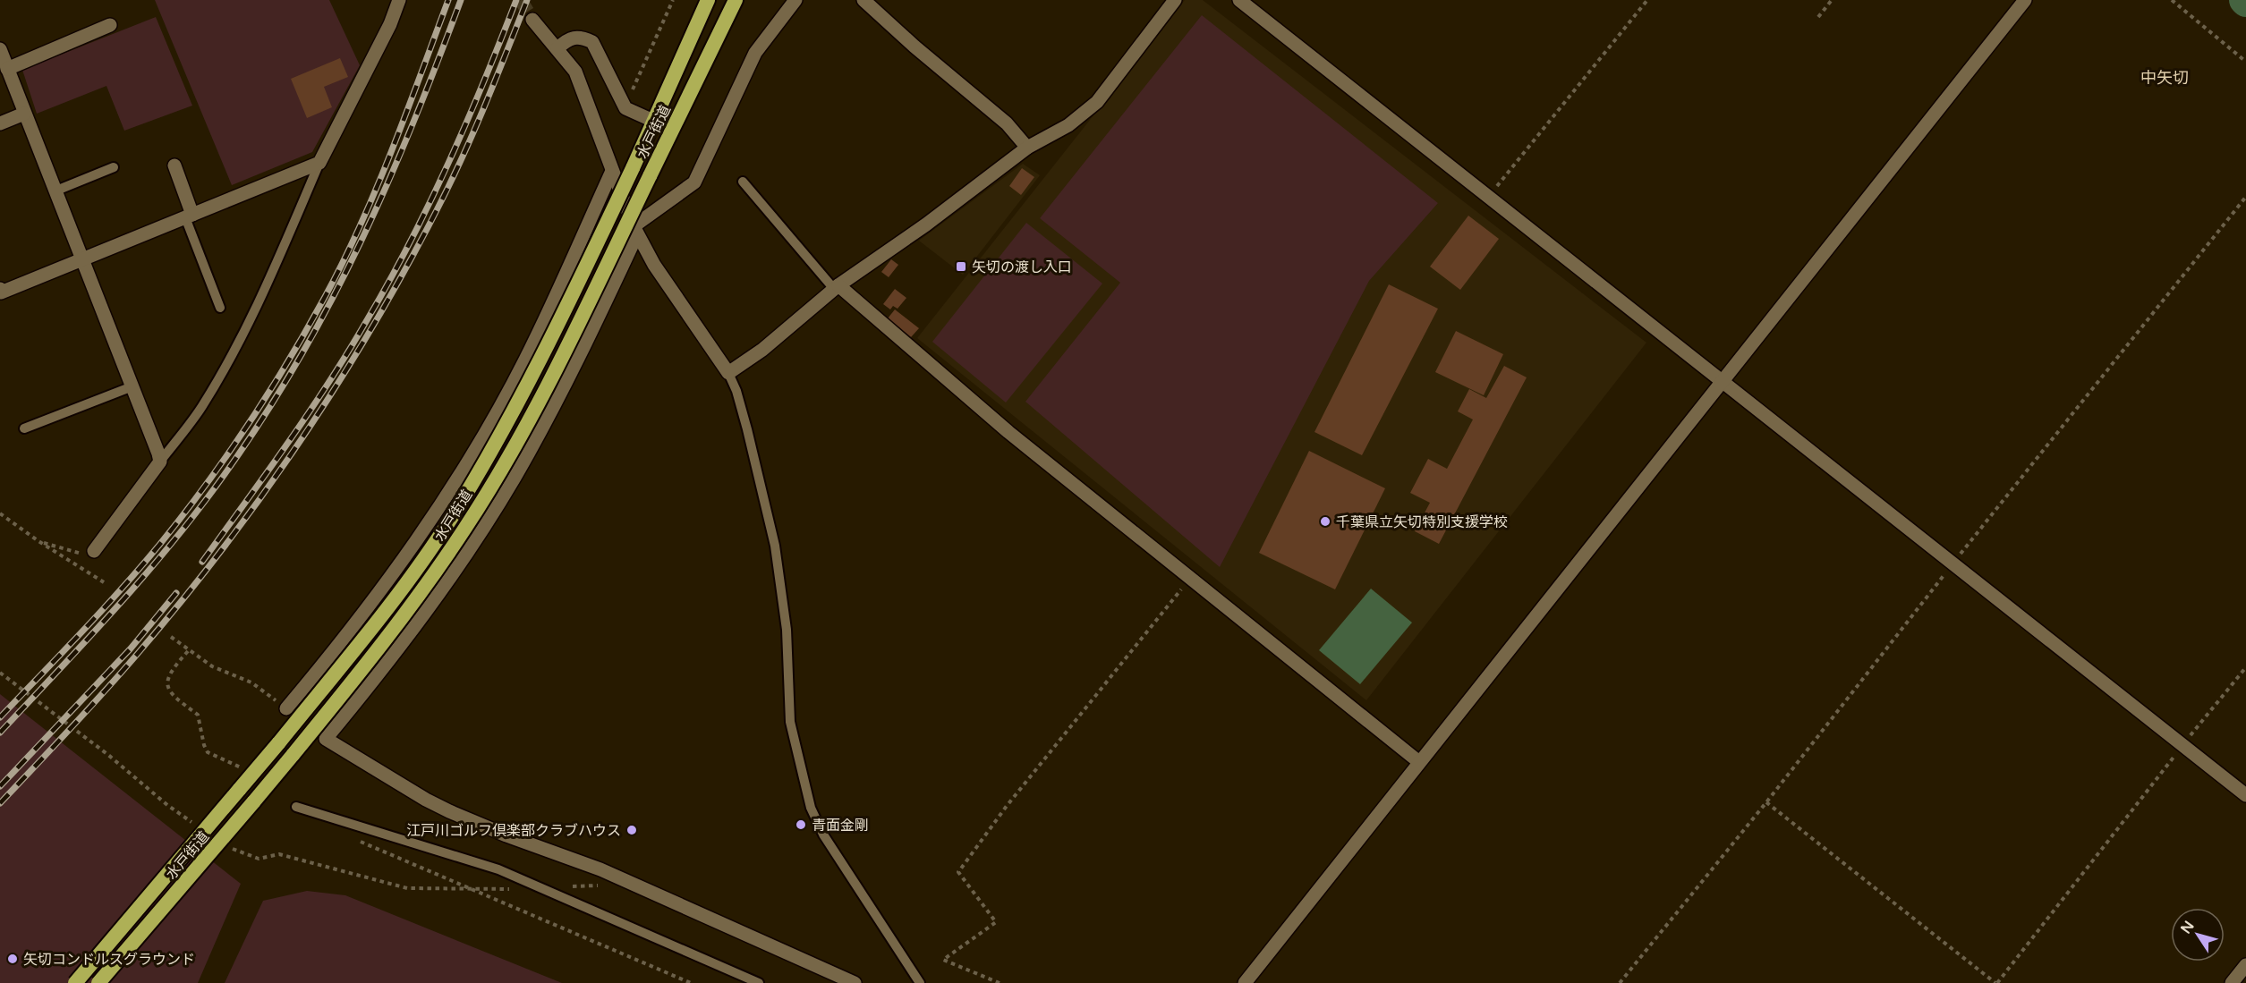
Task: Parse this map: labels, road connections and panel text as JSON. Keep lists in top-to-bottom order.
{
  "streets": {
    "highway": ["水戸街道"]
  },
  "districts": ["中矢切"],
  "places": {
    "transit": ["矢切の渡し入口"],
    "other": [
      "千葉県立矢切特別支援学校",
      "青面金剛",
      "江戸川ゴルフ倶楽部クラブハウス",
      "矢切コンドルスグラウンド"
    ]
  },
  "north": "top left"
}
